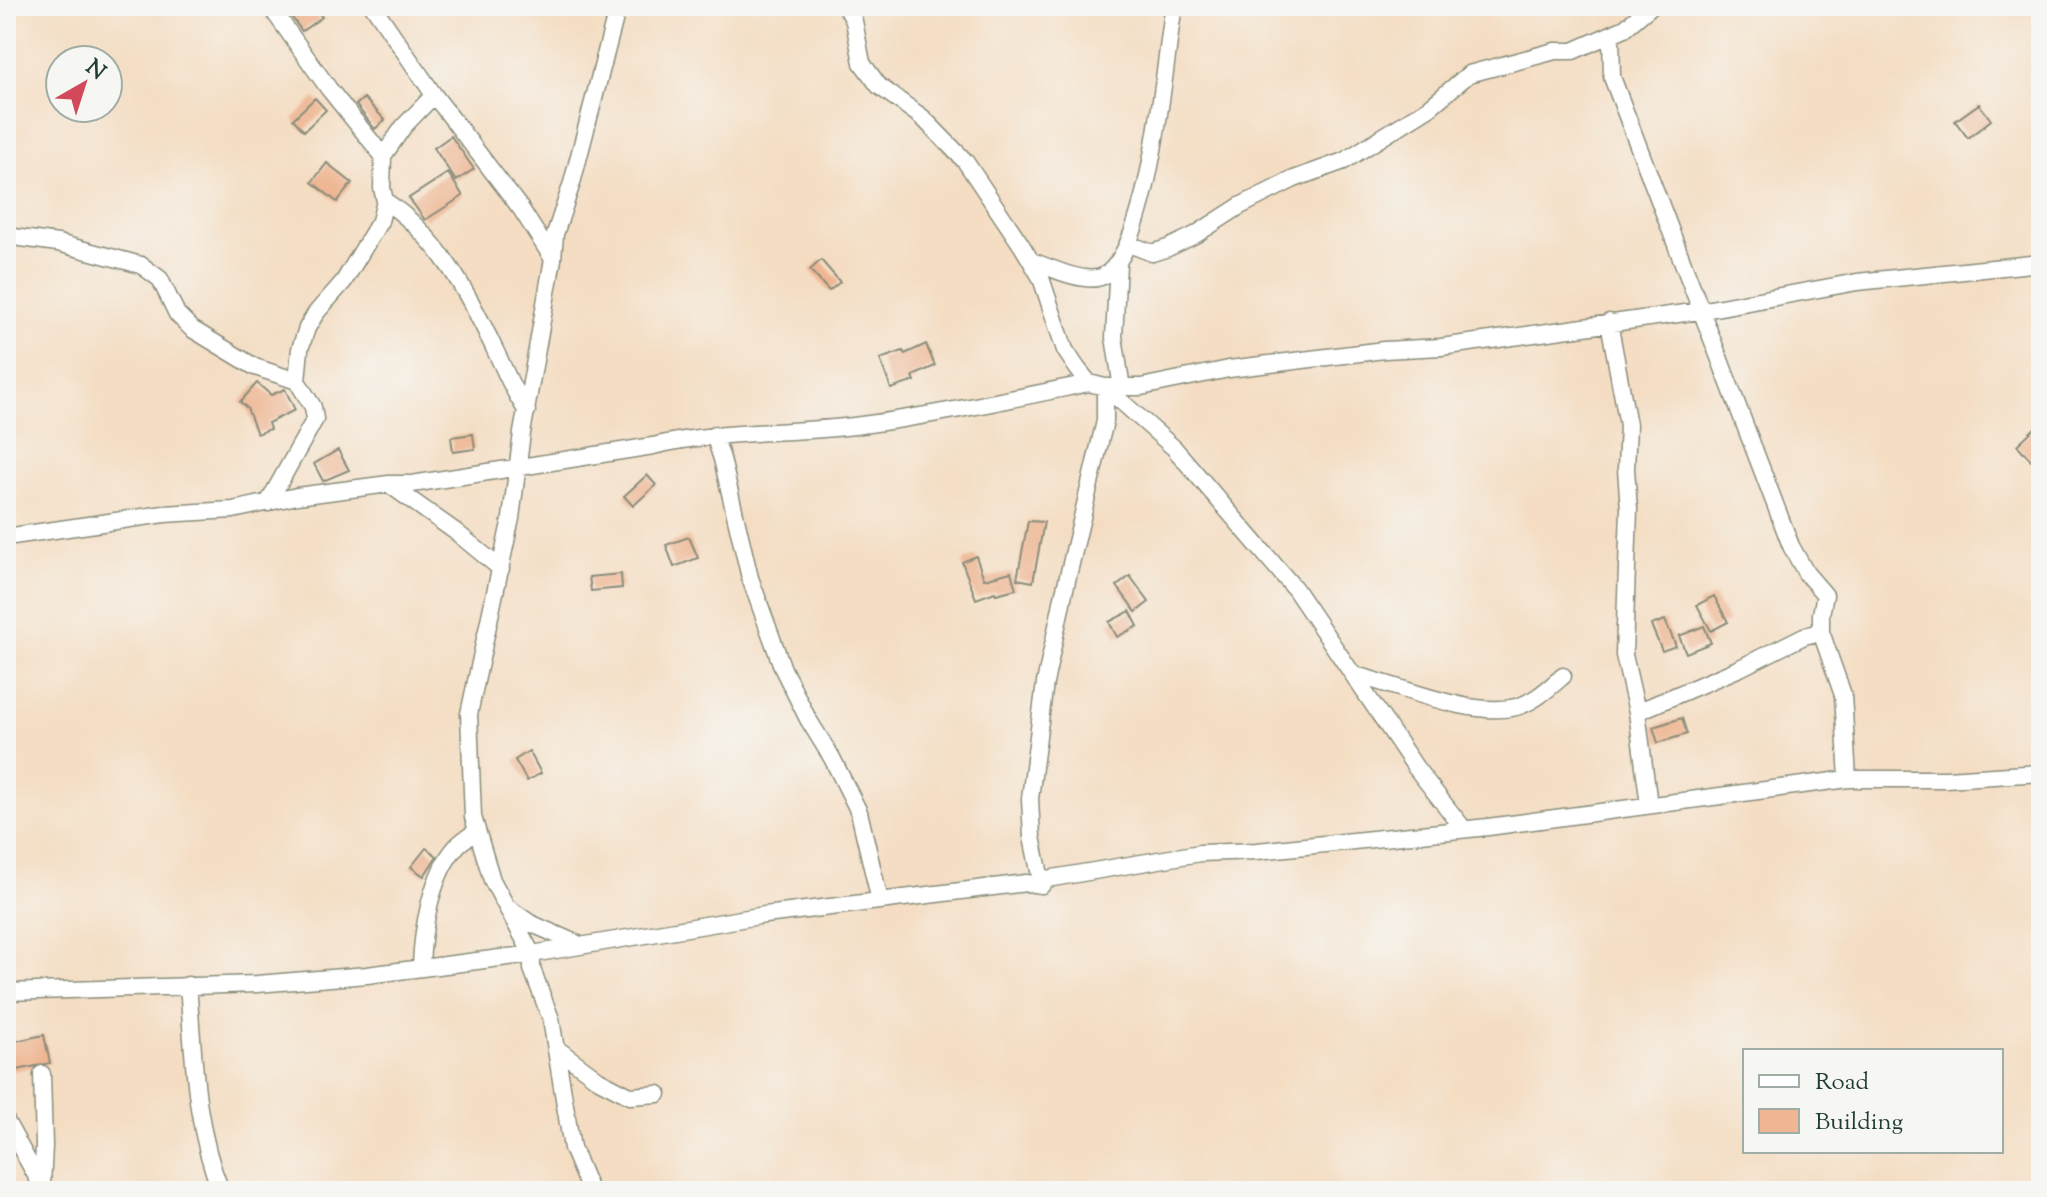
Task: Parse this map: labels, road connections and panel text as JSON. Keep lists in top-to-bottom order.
{
  "legend": ["Road", "Building"],
  "north": "top right"
}
